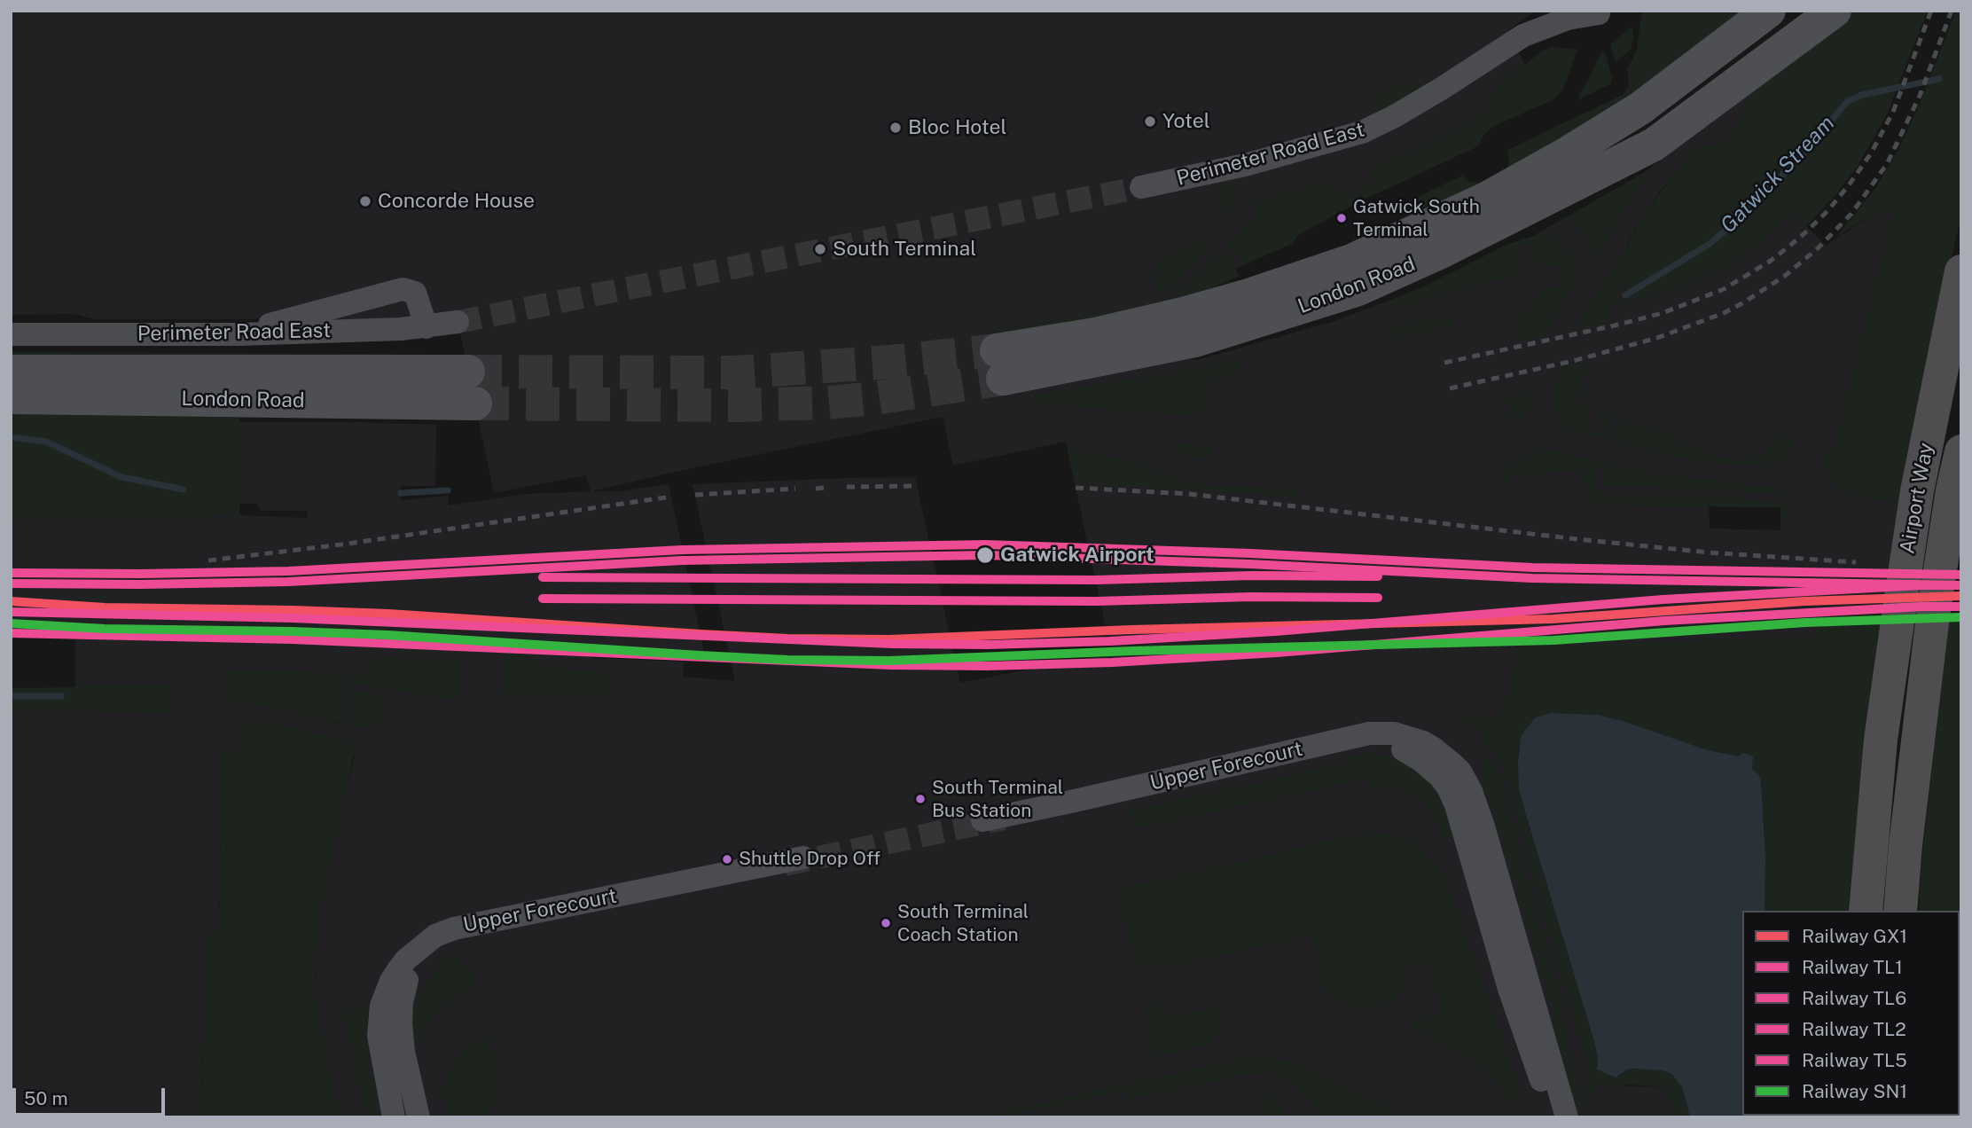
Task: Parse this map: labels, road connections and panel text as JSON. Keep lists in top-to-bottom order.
{
  "streets": {
    "highway": ["Airport Way"],
    "main road": ["London Road"],
    "street": ["Perimeter Road East", "Upper Forecourt"]
  },
  "water": ["Gatwick Stream"],
  "places": [
    "Yotel",
    "Bloc Hotel",
    "Concorde House",
    "Gatwick South Terminal",
    "South Terminal",
    "Gatwick Airport",
    "South Terminal Bus Station",
    "Shuttle Drop Off",
    "South Terminal Coach Station"
  ],
  "lines": [
    "rail line TL2",
    "rail line TL5",
    "rail line TL6",
    "rail line GX1",
    "rail line TL1",
    "rail line SN1"
  ],
  "legend": [
    "Railway GX1",
    "Railway TL1",
    "Railway TL6",
    "Railway TL2",
    "Railway TL5",
    "Railway SN1"
  ],
  "scale_bar": "50 m"
}
